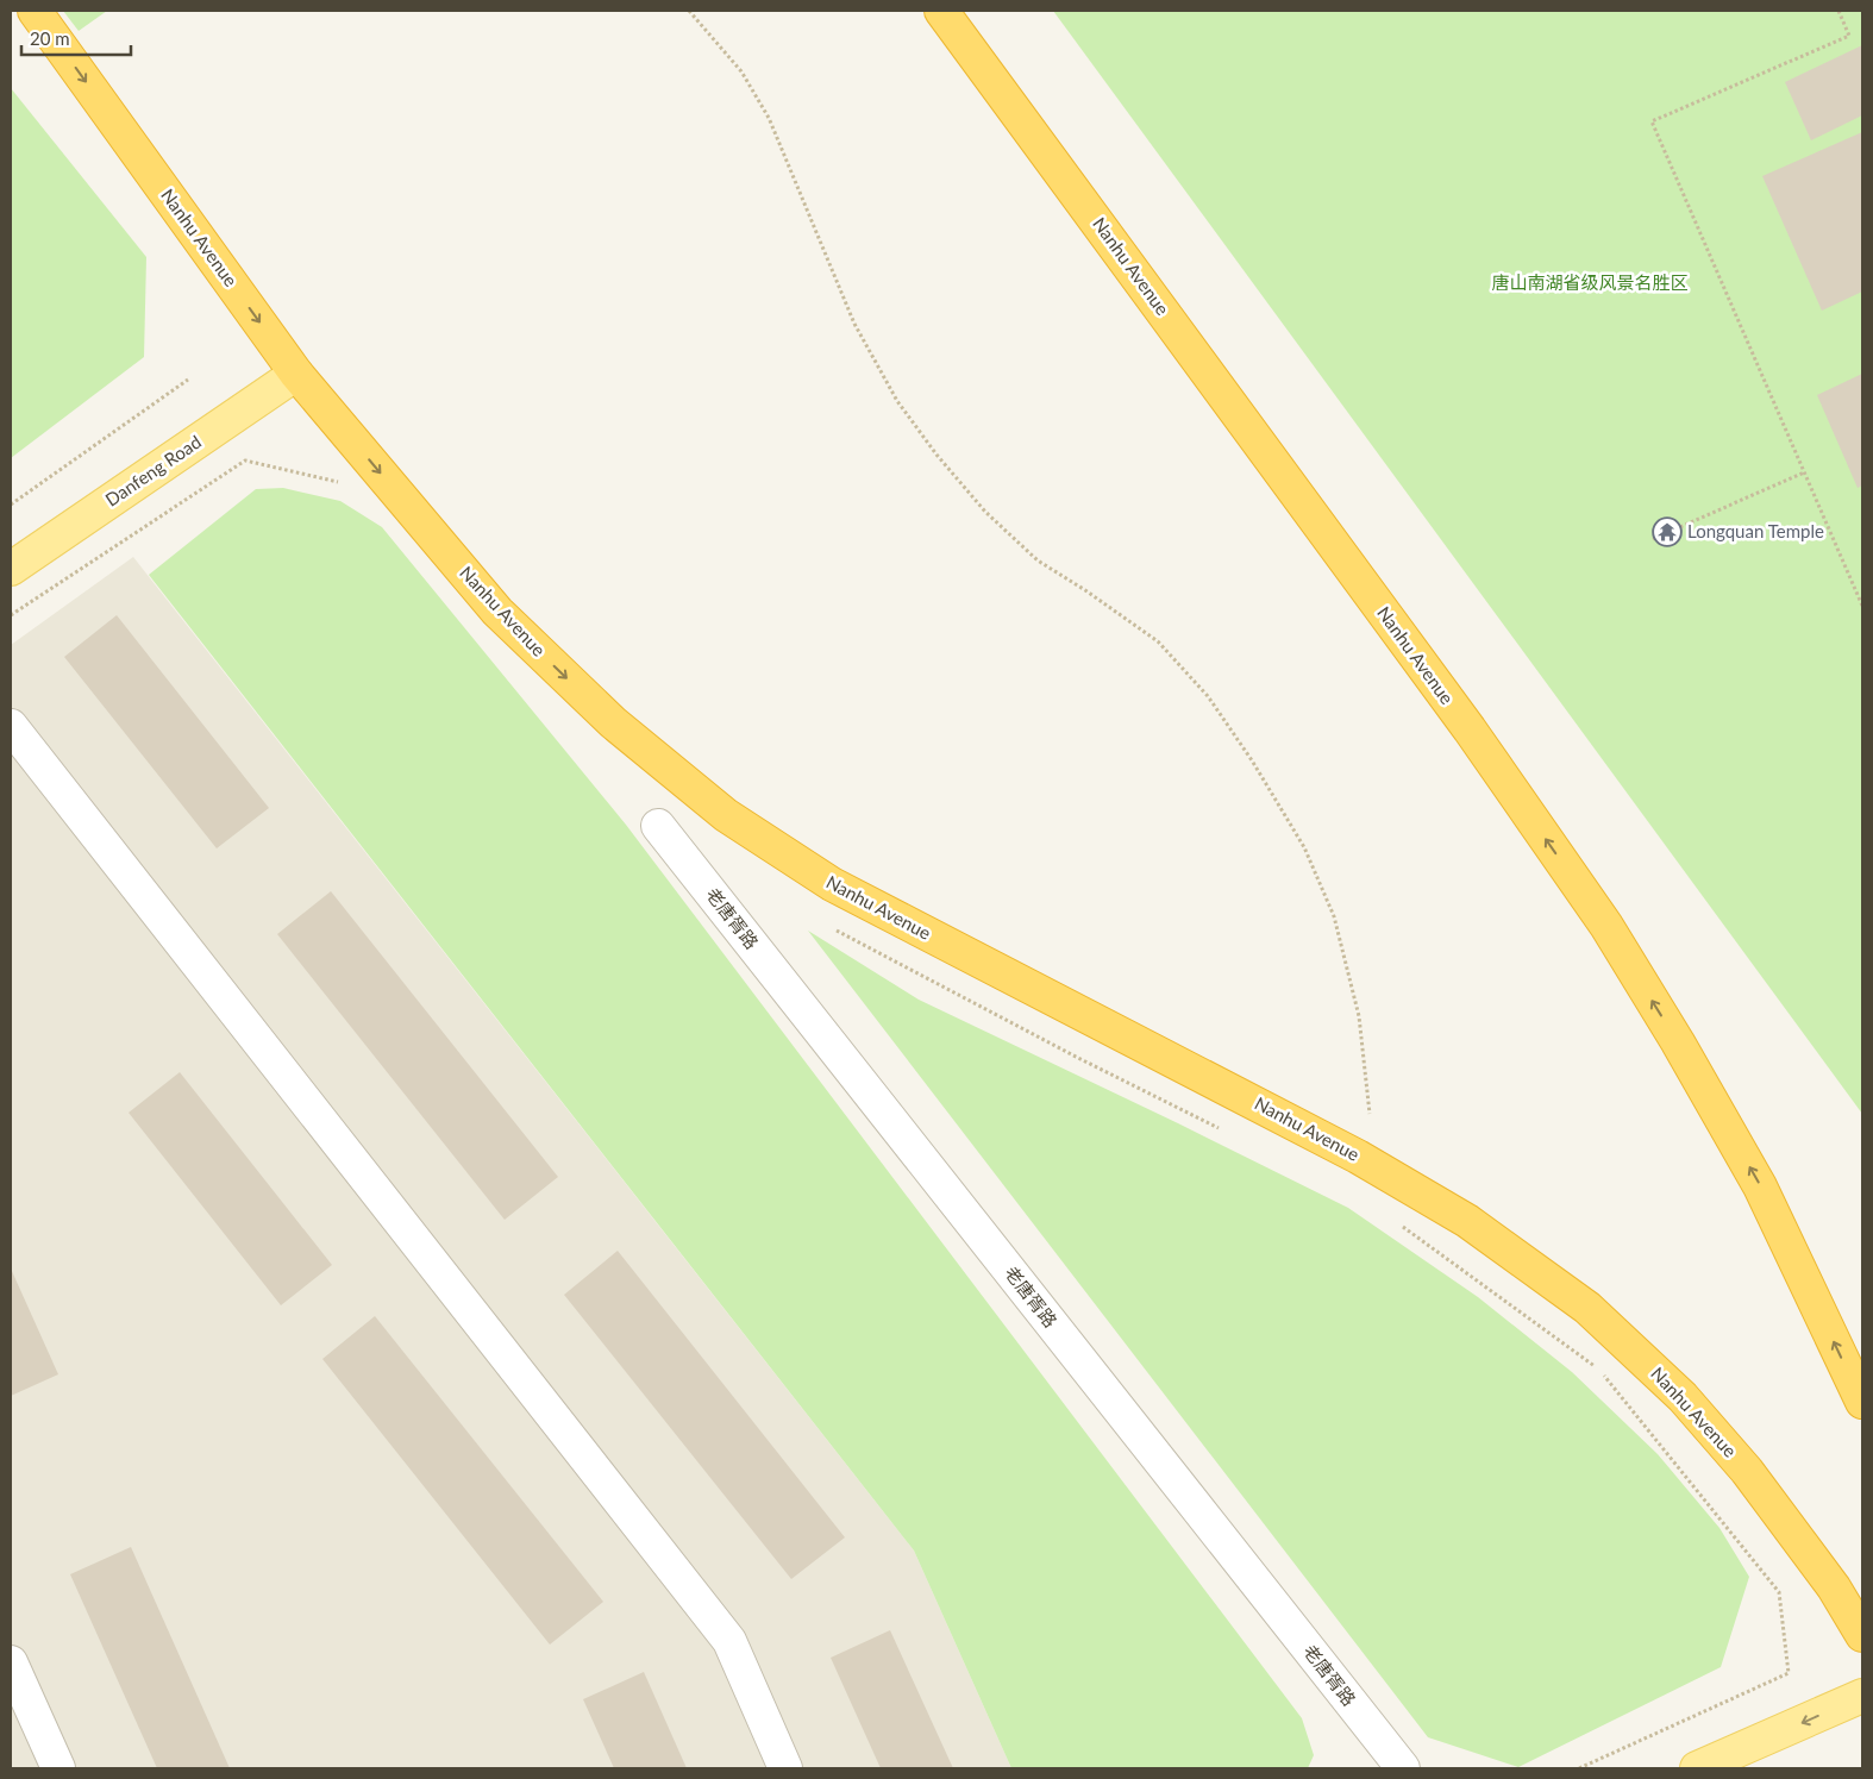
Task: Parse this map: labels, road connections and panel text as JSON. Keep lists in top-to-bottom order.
{
  "streets": {
    "highway": ["Nanhu Avenue"],
    "main road": ["Danfeng Road"],
    "street": ["老唐胥路"]
  },
  "crossings": [
    ["Nanhu Avenue", "Danfeng Road"]
  ],
  "parks": ["唐山南湖省级风景名胜区"],
  "places": {
    "temple": ["Longquan Temple"]
  },
  "scale_bar": "20 m"
}
